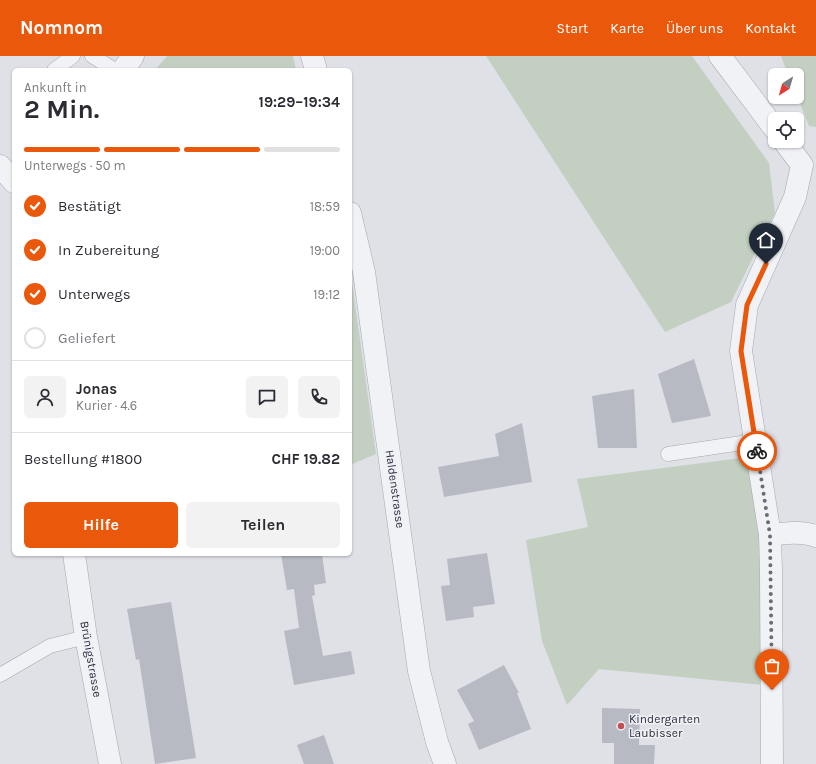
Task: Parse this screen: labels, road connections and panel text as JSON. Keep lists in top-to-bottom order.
{
  "streets": {
    "street": ["Haldenstrasse", "Brünigstrasse"]
  },
  "places": ["Kindergarten Laubisser"],
  "north": "bottom left",
  "page": {
    "header": "Nomnom",
    "nav": [
      "Start",
      "Karte",
      "Über uns",
      "Kontakt"
    ],
    "heading": ["2 Min.", "Ankunft in", "19:29–19:34"],
    "panel": [
      "Jonas",
      "Kurier · 4.6",
      "Bestellung #1800",
      "CHF 19.82"
    ],
    "bar": "Unterwegs · 50 m",
    "list": [
      ["Bestätigt", "18:59"],
      ["In Zubereitung", "19:00"],
      ["Unterwegs", "19:12"],
      "Geliefert"
    ],
    "buttons": ["Hilfe", "Teilen"]
  }
}
